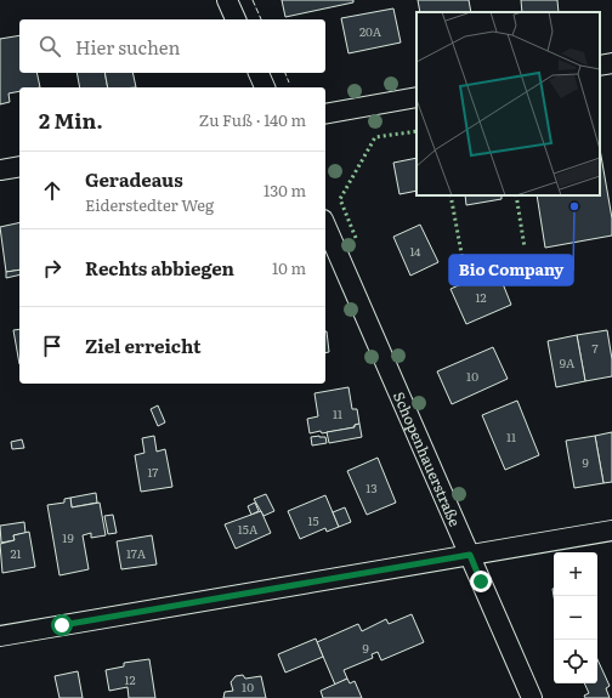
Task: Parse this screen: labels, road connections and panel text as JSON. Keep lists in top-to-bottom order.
{
  "streets": {
    "street": ["Schopenhauerstraße"]
  },
  "places": ["Bio Company"],
  "house_numbers": [
    "20A",
    "14",
    "12",
    "7",
    "9A",
    "10",
    "11",
    "11",
    "9",
    "17",
    "13",
    "15",
    "15A",
    "19",
    "21",
    "17A",
    "9",
    "12",
    "10"
  ],
  "page": {
    "search": "Hier suchen",
    "heading": ["2 Min.", "Zu Fuß · 140 m"],
    "list": [
      ["Geradeaus", "Eiderstedter Weg", "130 m"],
      ["Rechts abbiegen", "10 m"],
      "Ziel erreicht"
    ],
    "map_buttons": ["+", "−"]
  }
}
